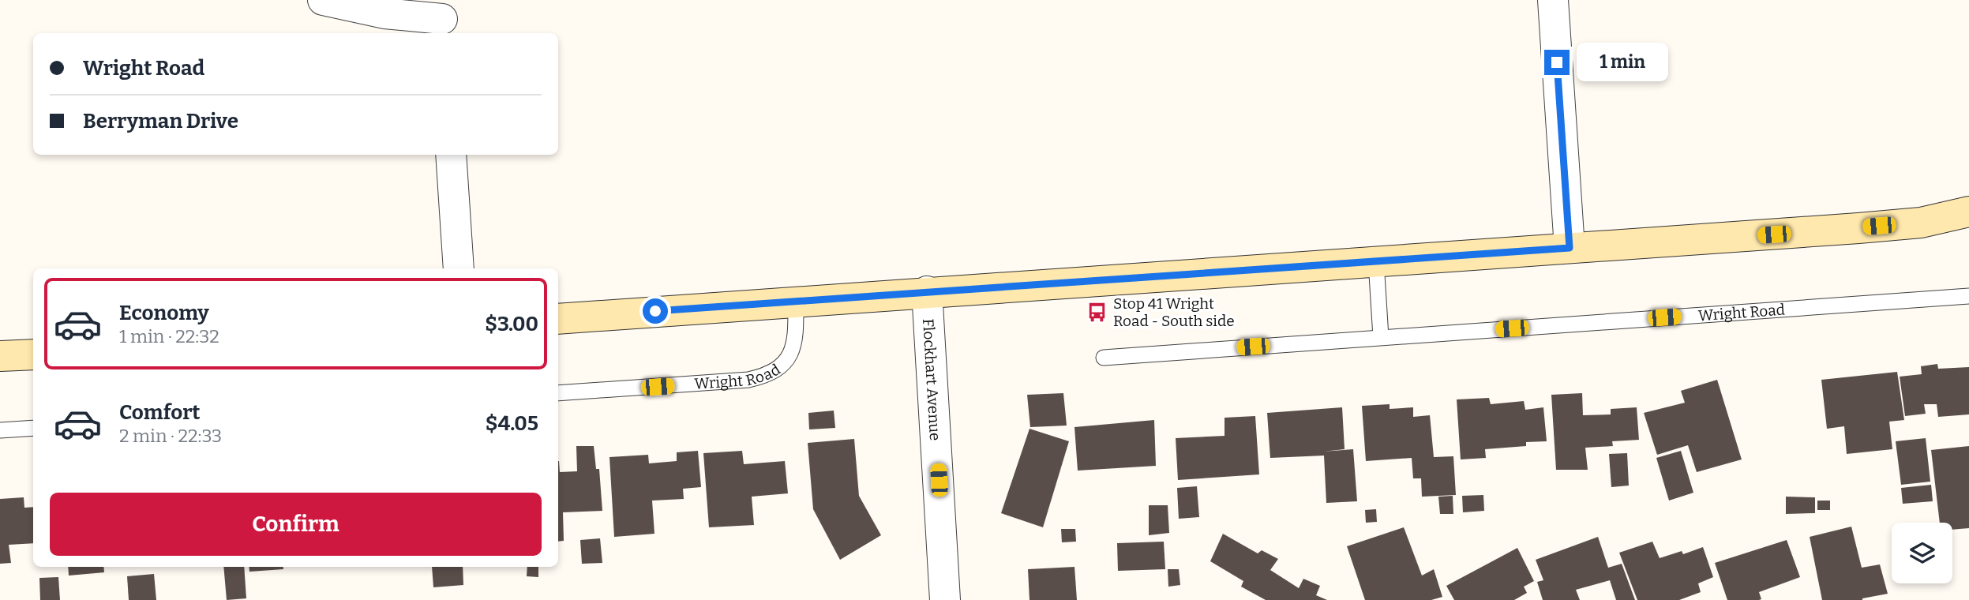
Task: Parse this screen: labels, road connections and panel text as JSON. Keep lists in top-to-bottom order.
{
  "streets": {
    "street": ["Flockhart Avenue"],
    "lane": ["Wright Road"]
  },
  "places": {
    "bus stop": ["Stop 41 Wright Road - South side"]
  },
  "page": {
    "banner": ["Wright Road", "Berryman Drive"],
    "bubble": "1 min",
    "list": [
      {
        "name": "Economy",
        "note": "1 min · 22:32",
        "value": "$3.00"
      },
      {
        "name": "Comfort",
        "note": "2 min · 22:33",
        "value": "$4.05"
      }
    ],
    "buttons": "Confirm"
  }
}
